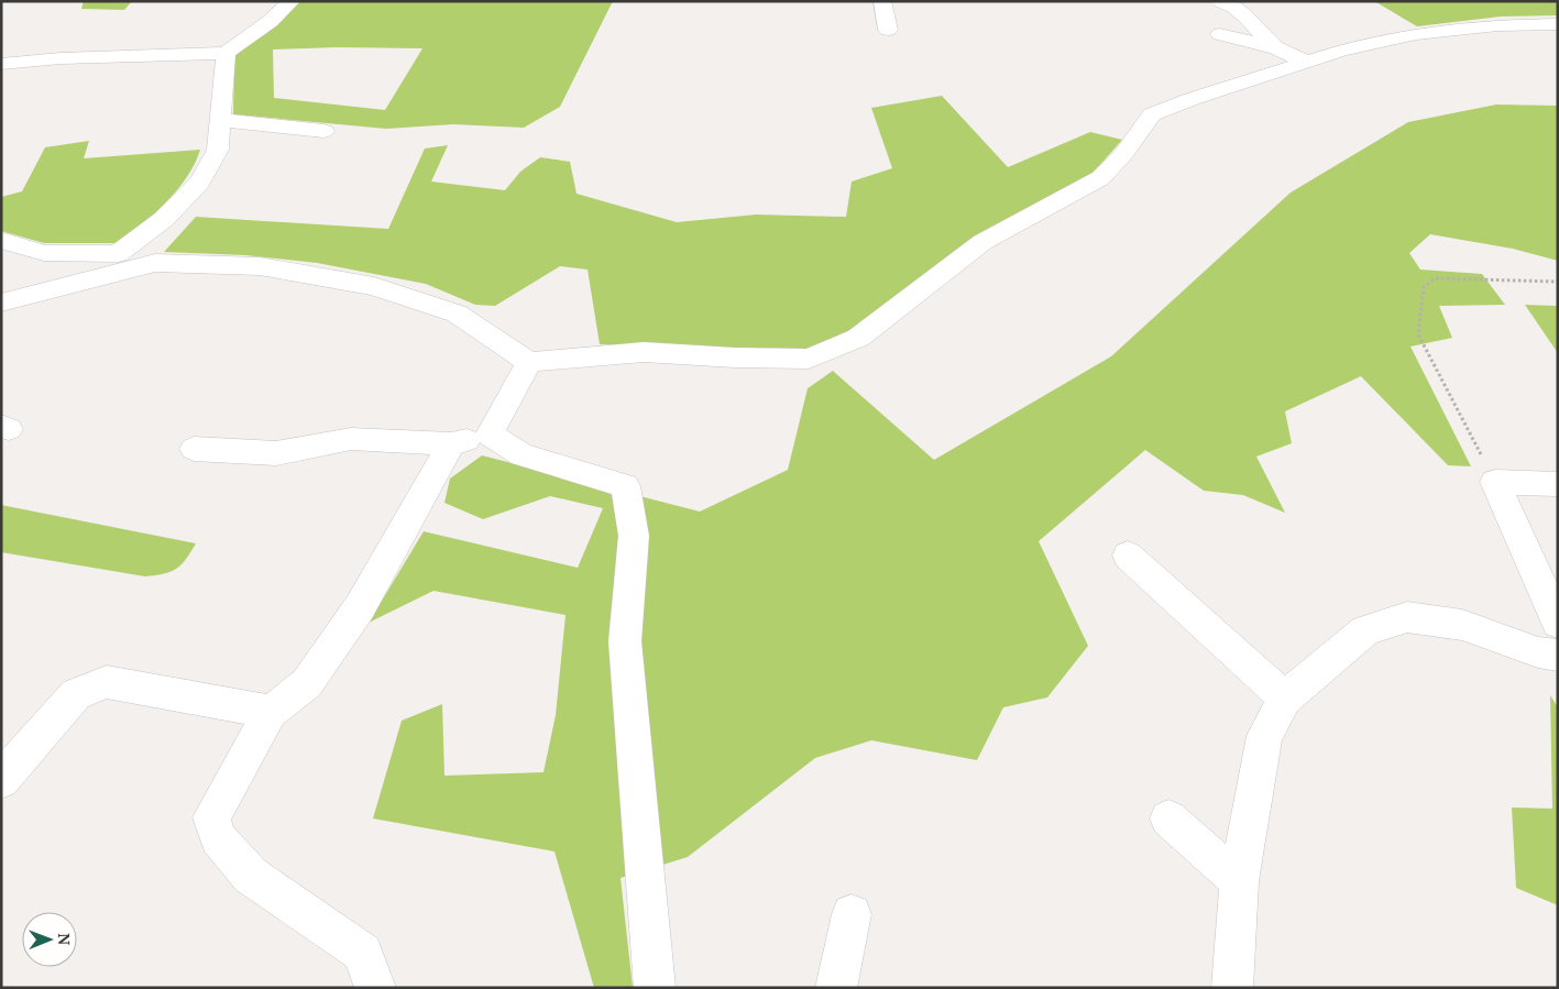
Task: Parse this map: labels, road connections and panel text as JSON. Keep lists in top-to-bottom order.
{
  "north": "right"
}
